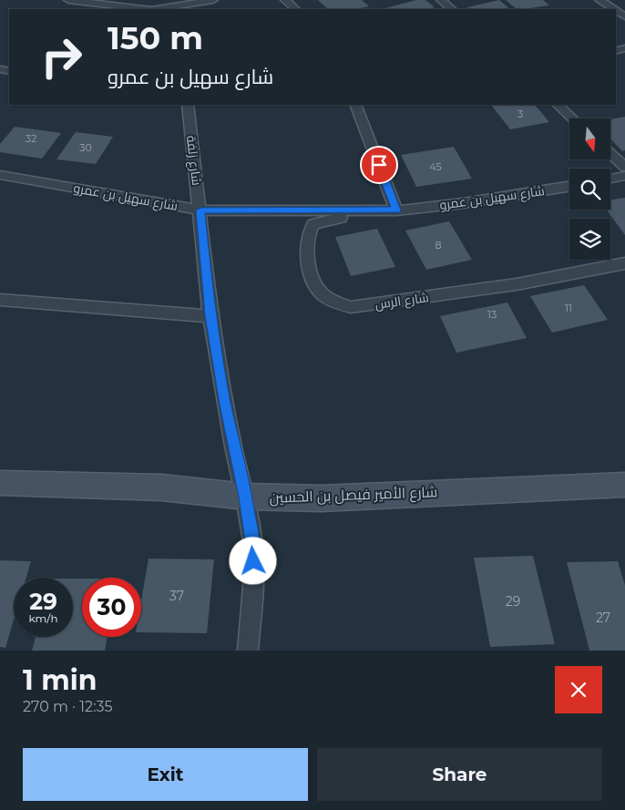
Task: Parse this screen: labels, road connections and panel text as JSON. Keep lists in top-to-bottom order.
{
  "streets": {
    "street": [
      "شارع زلفة",
      "شارع سهيل بن عمرو",
      "شارع الرس",
      "شارع الأمير فيصل بن الحسين"
    ]
  },
  "crossings": [
    ["شارع زلفة", "شارع سهيل بن عمرو"],
    ["شارع زلفة", "شارع الأمير فيصل بن الحسين"],
    ["شارع سهيل بن عمرو", "شارع الرس"]
  ],
  "house_numbers": [
    "3",
    "32",
    "30",
    "45",
    "8",
    "11",
    "13",
    "37",
    "29",
    "27"
  ],
  "north": "bottom",
  "page": {
    "turn": ["150 m", "شارع سهيل بن عمرو"],
    "speed": "29 km/h",
    "limit": "30",
    "heading": ["1 min", "270 m · 12:35"],
    "buttons": ["Exit", "Share"]
  }
}
